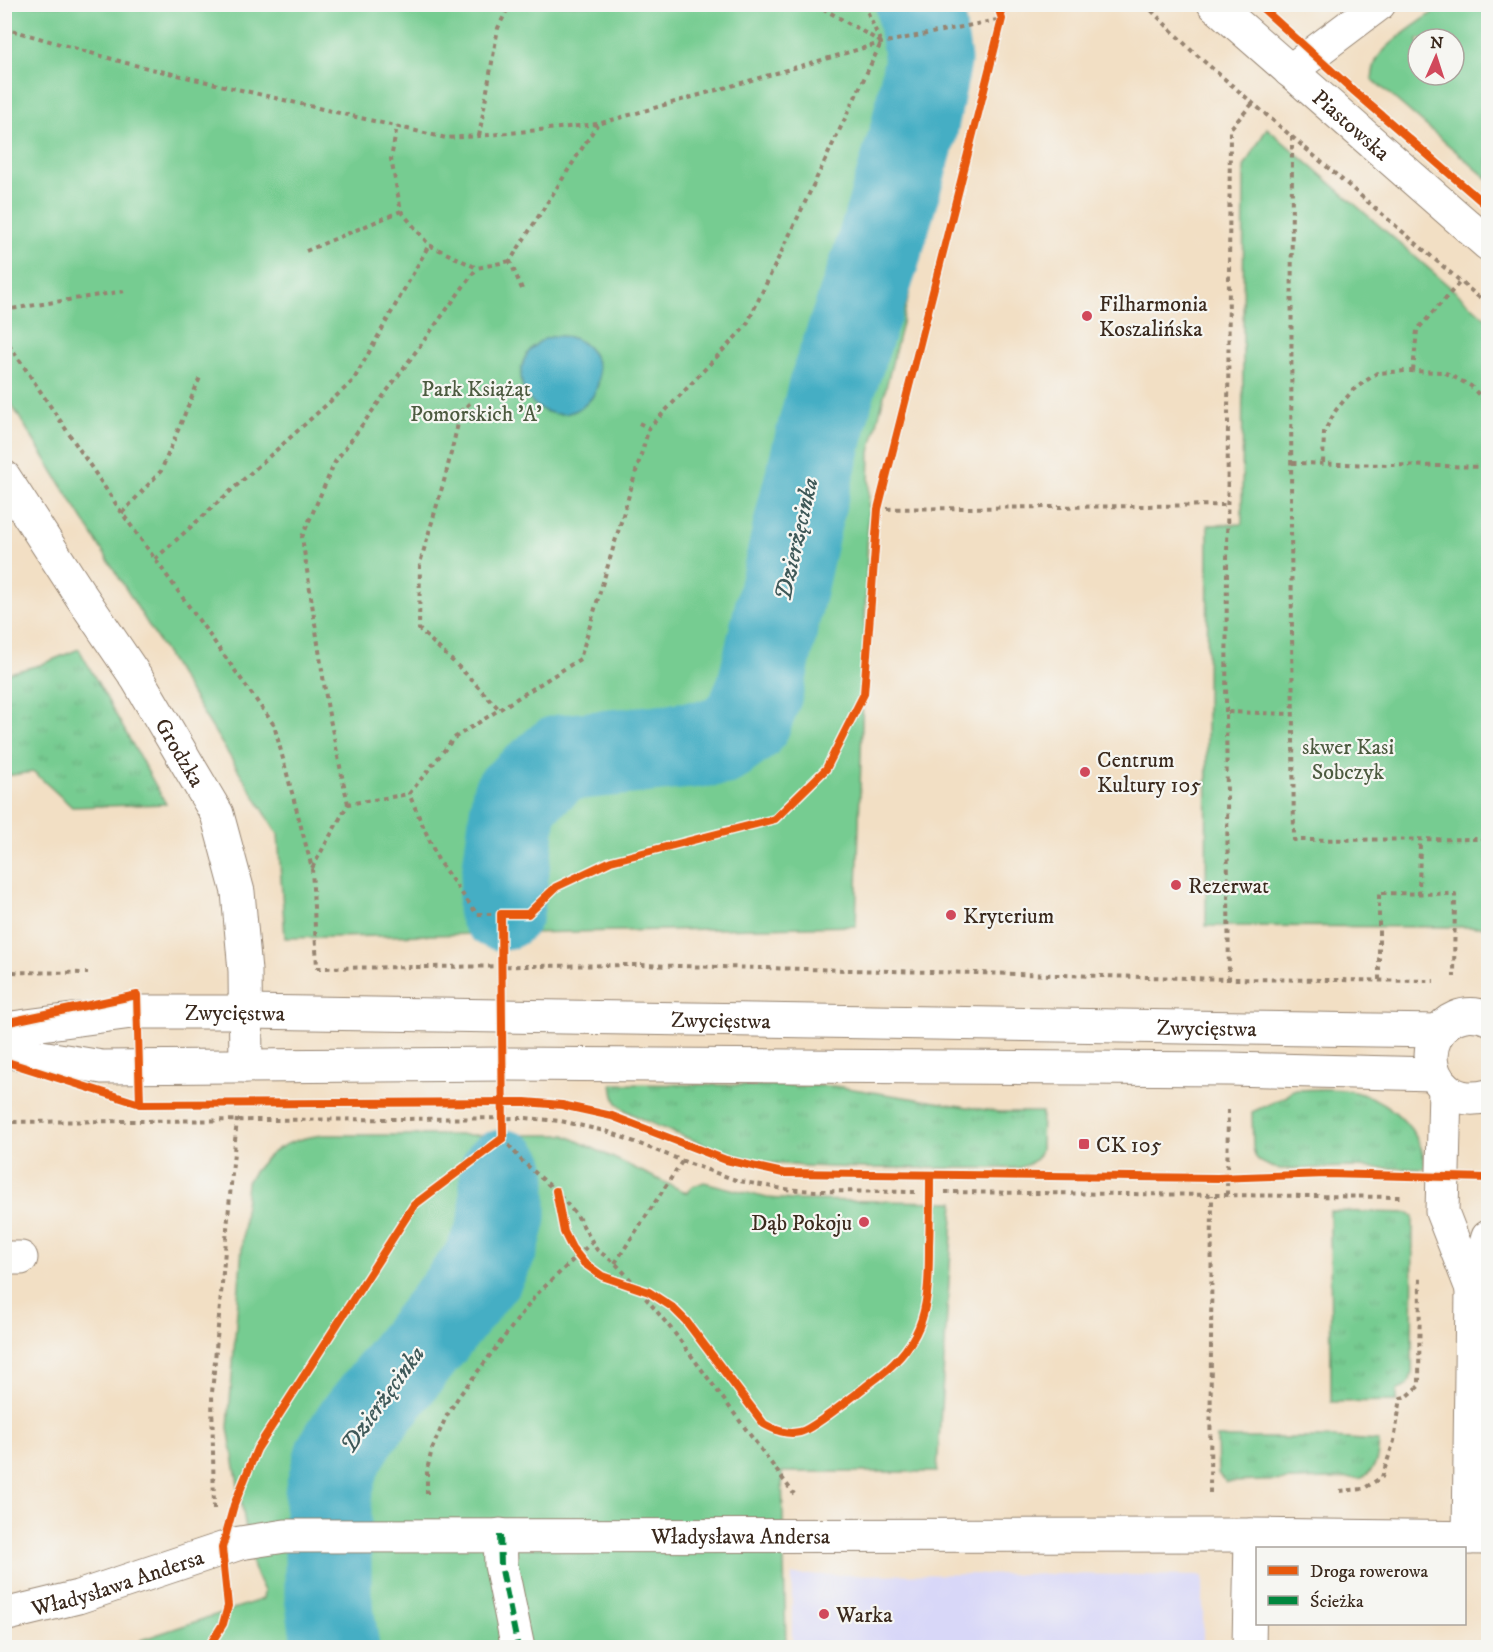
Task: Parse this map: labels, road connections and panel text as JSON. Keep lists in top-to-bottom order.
{
  "streets": {
    "street": [
      "Piastowska",
      "Grodzka",
      "Zwycięstwa",
      "Władysława Andersa"
    ]
  },
  "crossings": [
    ["Grodzka", "Zwycięstwa"]
  ],
  "water": ["Dzierżęcinka"],
  "parks": ["Park Książąt Pomorskich 'A'", "skwer Kasi Sobczyk"],
  "places": {
    "other": [
      "Filharmonia Koszalińska",
      "Centrum Kultury 105",
      "Rezerwat",
      "Kryterium",
      "Dąb Pokoju",
      "Warka"
    ],
    "transit": ["CK 105"]
  },
  "legend": ["Droga rowerowa", "Ścieżka"],
  "north": "top"
}
